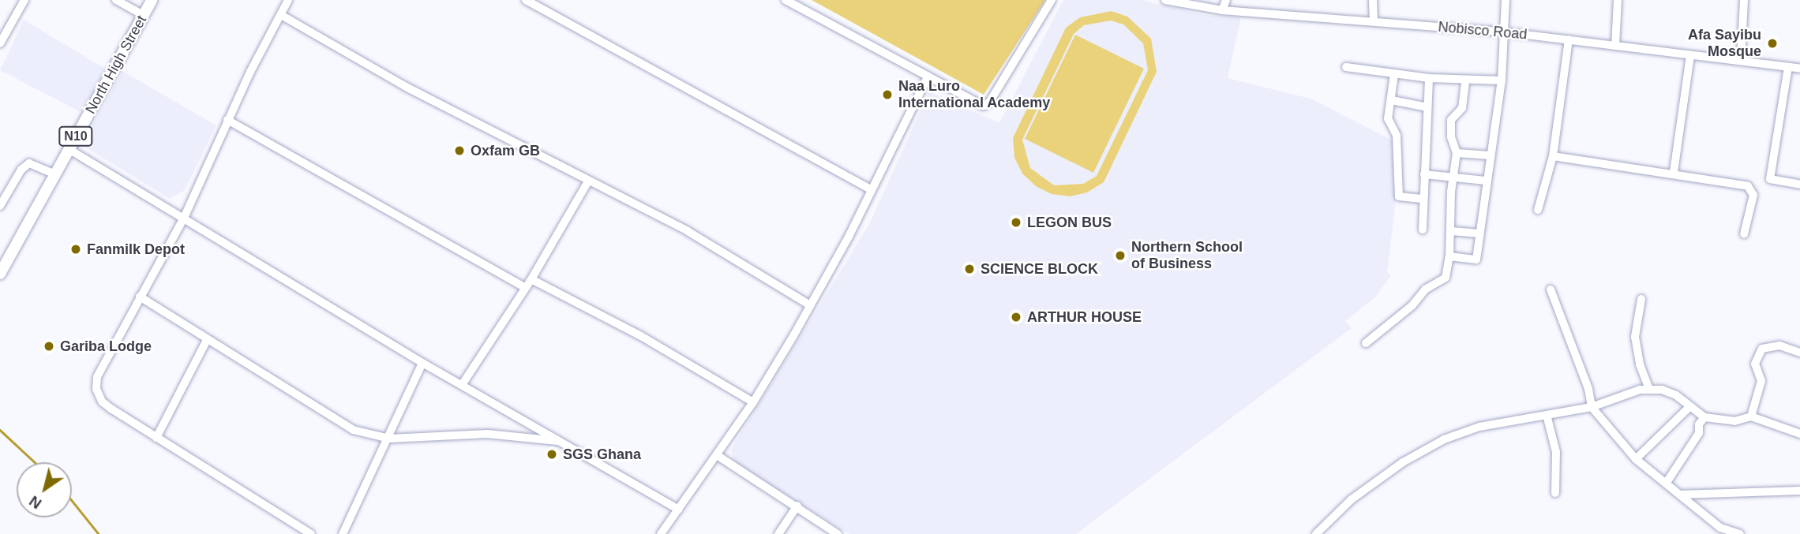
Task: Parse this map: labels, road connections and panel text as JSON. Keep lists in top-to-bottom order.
{
  "streets": {
    "highway": ["North High Street", "N10"],
    "street": ["Nobisco Road"]
  },
  "places": [
    "Afa Sayibu Mosque",
    "Naa Luro International Academy",
    "Oxfam GB",
    "LEGON BUS",
    "Fanmilk Depot",
    "Northern School of Business",
    "SCIENCE BLOCK",
    "ARTHUR HOUSE",
    "Gariba Lodge",
    "SGS Ghana"
  ],
  "north": "bottom left"
}
